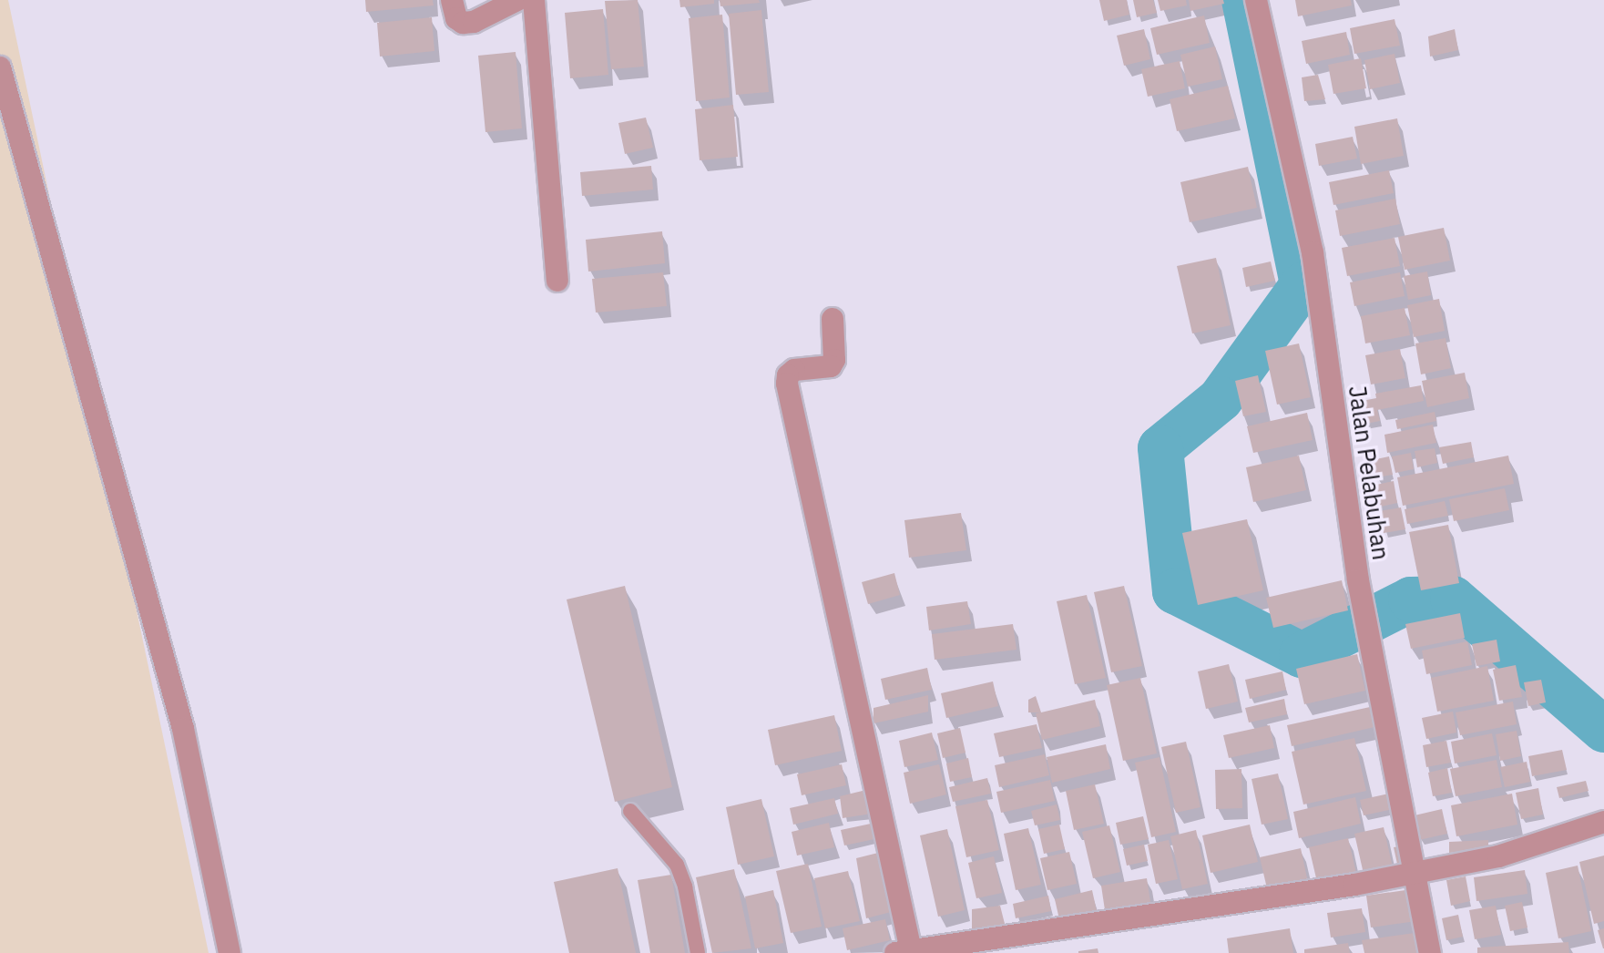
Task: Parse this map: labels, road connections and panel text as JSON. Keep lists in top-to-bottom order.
{
  "streets": {
    "street": ["Jalan Pelabuhan"]
  }
}
